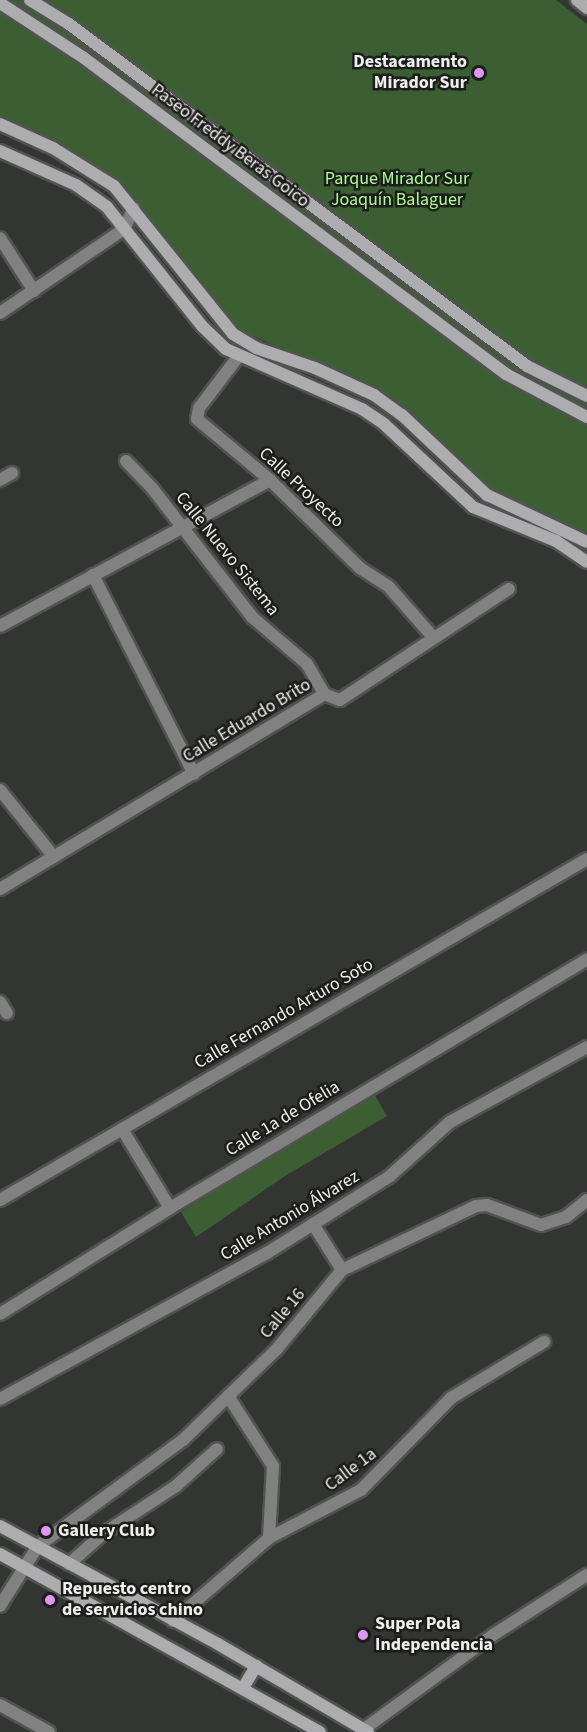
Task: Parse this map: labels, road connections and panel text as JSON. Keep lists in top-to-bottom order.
{
  "streets": {
    "street": [
      "Paseo Freddy Beras Goico",
      "Calle Proyecto",
      "Calle Nuevo Sistema",
      "Calle Eduardo Brito",
      "Calle Fernando Arturo Soto",
      "Calle 1a de Ofelia",
      "Calle Antonio Álvarez",
      "Calle 16",
      "Calle 1a"
    ]
  },
  "crossings": [
    ["Calle Proyecto", "Calle Eduardo Brito"],
    ["Calle Nuevo Sistema", "Calle Eduardo Brito"]
  ],
  "parks": ["Parque Mirador Sur Joaquín Balaguer"],
  "places": [
    "Destacamento Mirador Sur",
    "Gallery Club",
    "Repuesto centro de servicios chino",
    "Super Pola Independencia"
  ]
}
